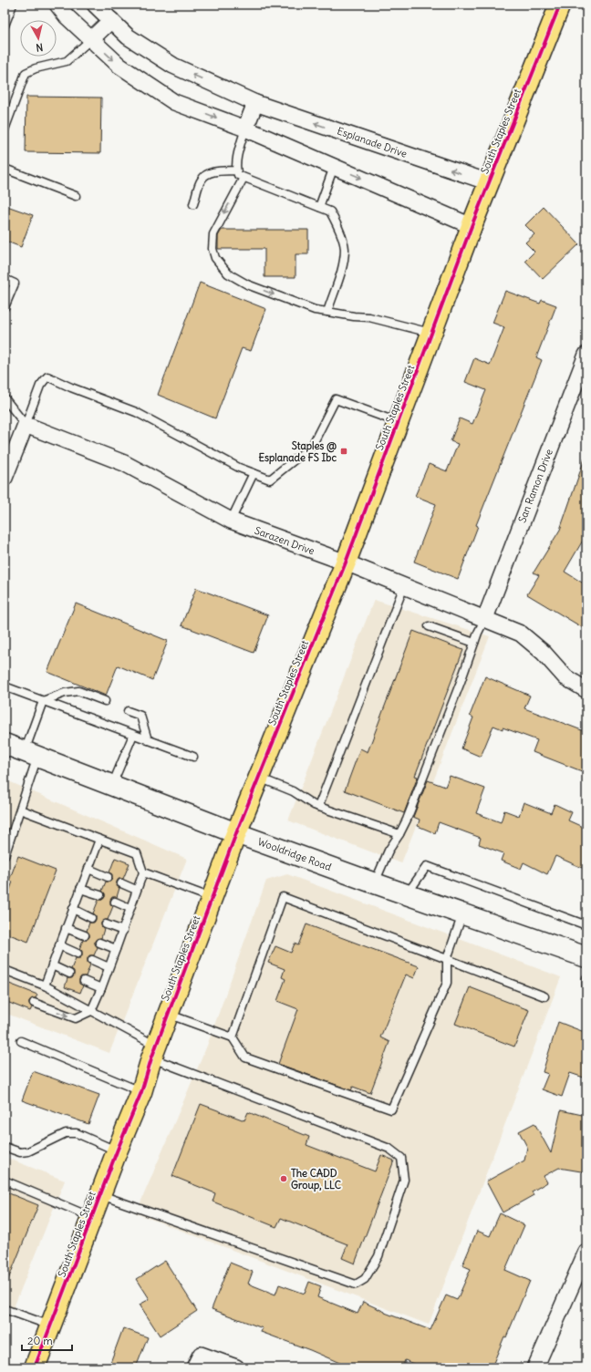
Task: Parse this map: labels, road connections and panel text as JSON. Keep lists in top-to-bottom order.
{
  "streets": {
    "main road": ["South Staples Street"],
    "street": [
      "Esplanade Drive",
      "San Ramon Drive",
      "Sarazen Drive",
      "Wooldridge Road"
    ]
  },
  "crossings": [
    ["South Staples Street", "Esplanade Drive"],
    ["South Staples Street", "Sarazen Drive"],
    ["South Staples Street", "Wooldridge Road"],
    ["San Ramon Drive", "Sarazen Drive"]
  ],
  "places": {
    "transit": ["Staples @ Esplanade FS Ibc"],
    "other": ["The CADD Group, LLC"]
  },
  "scale_bar": "20 m",
  "north": "bottom"
}
